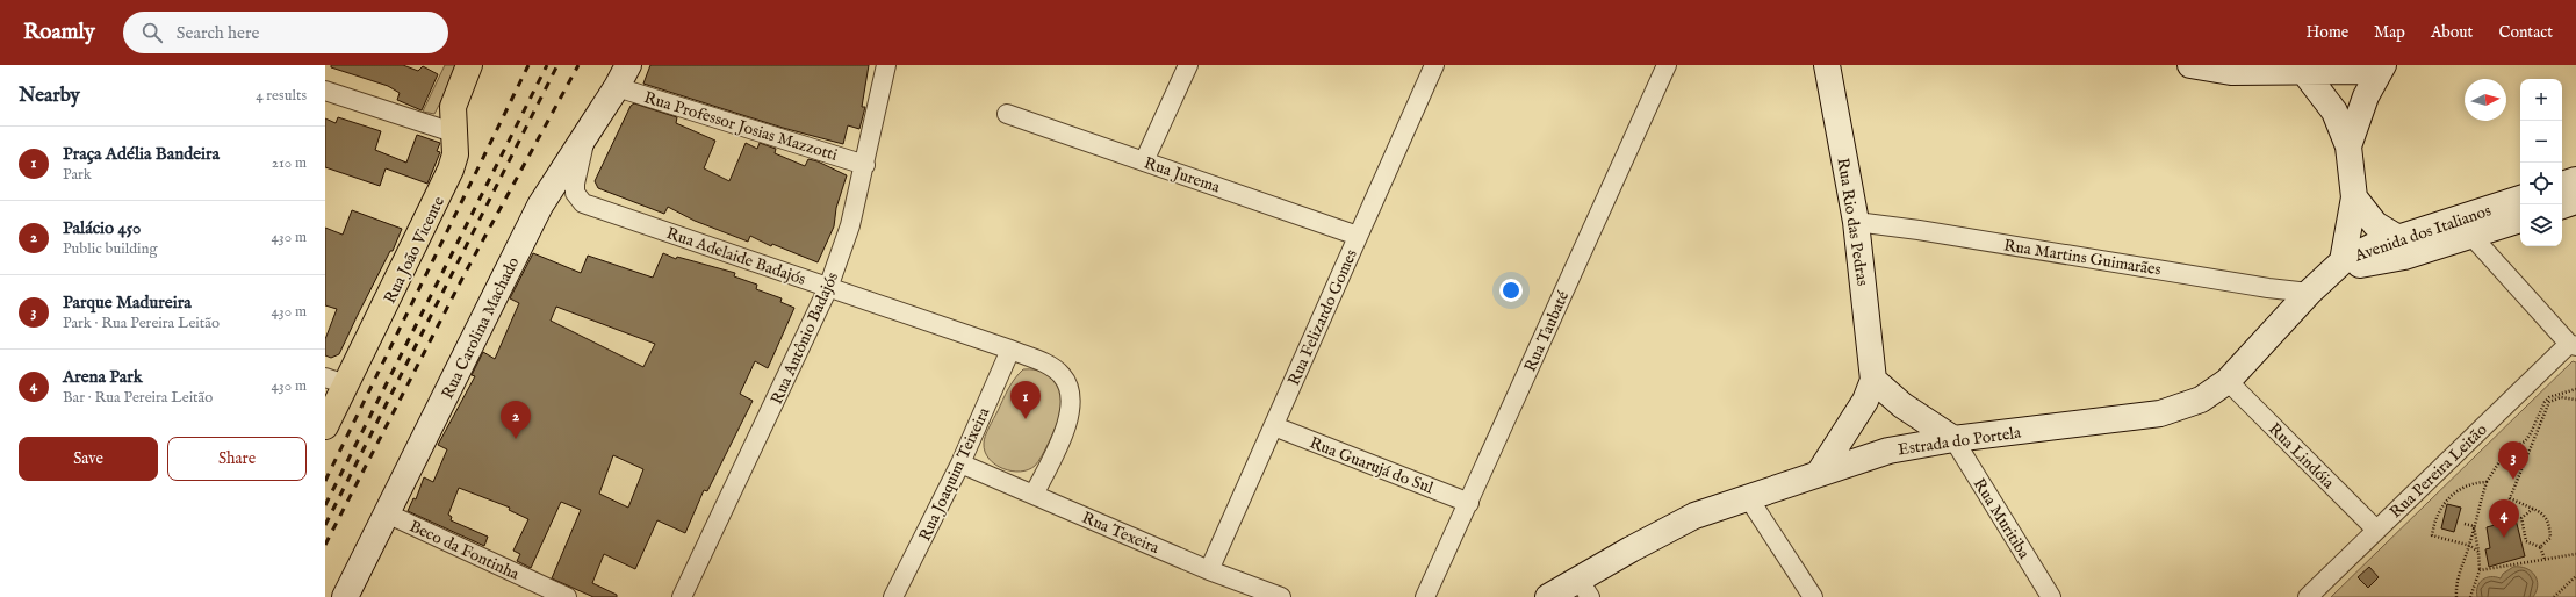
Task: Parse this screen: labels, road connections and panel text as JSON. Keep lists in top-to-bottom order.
{
  "streets": {
    "main road": [
      "Rua Rio das Pedras",
      "Avenida dos Italianos",
      "Rua João Vicente",
      "Rua Carolina Machado",
      "Estrada do Portela"
    ],
    "street": [
      "Rua Professor Josias Mazzotti",
      "Rua Jurema",
      "Rua Adelaide Badajós",
      "Rua Martins Guimarães",
      "Rua Felizardo Gomes",
      "Rua Taubaté",
      "Rua Antônio Badajós",
      "Rua Lindóia",
      "Rua Guarujá do Sul",
      "Rua Pereira Leitão",
      "Rua Joaquim Teixeira",
      "Rua Muritiba",
      "Rua Texeira",
      "Beco da Fontinha"
    ]
  },
  "crossings": [
    ["Rua Professor Josias Mazzotti", "Rua Carolina Machado"],
    ["Rua Professor Josias Mazzotti", "Rua Antônio Badajós"],
    ["Rua Jurema", "Rua Felizardo Gomes"],
    ["Rua Rio das Pedras", "Rua Martins Guimarães"],
    ["Rua Rio das Pedras", "Estrada do Portela"],
    ["Avenida dos Italianos", "Estrada do Portela"],
    ["Rua Adelaide Badajós", "Rua Carolina Machado"],
    ["Rua Adelaide Badajós", "Rua Antônio Badajós"],
    ["Rua Adelaide Badajós", "Rua Joaquim Teixeira"],
    ["Rua Adelaide Badajós", "Rua Texeira"],
    ["Rua Martins Guimarães", "Estrada do Portela"],
    ["Rua Felizardo Gomes", "Rua Guarujá do Sul"],
    ["Rua Felizardo Gomes", "Rua Texeira"],
    ["Rua Carolina Machado", "Beco da Fontinha"],
    ["Rua Taubaté", "Rua Guarujá do Sul"],
    ["Estrada do Portela", "Rua Lindóia"],
    ["Estrada do Portela", "Rua Muritiba"],
    ["Rua Lindóia", "Rua Pereira Leitão"],
    ["Rua Joaquim Teixeira", "Rua Texeira"]
  ],
  "north": "right",
  "page": {
    "header": "Roamly",
    "search": "Search here",
    "nav": [
      "Home",
      "Map",
      "About",
      "Contact"
    ],
    "heading": ["Nearby", "4 results"],
    "map_buttons": ["+", "−"],
    "list": [
      {
        "mark": "1",
        "name": "Praça Adélia Bandeira",
        "note": "Park",
        "value": "210 m"
      },
      {
        "mark": "2",
        "name": "Palácio 450",
        "note": "Public building",
        "value": "430 m"
      },
      {
        "mark": "3",
        "name": "Parque Madureira",
        "note": "Park · Rua Pereira Leitão",
        "value": "430 m"
      },
      {
        "mark": "4",
        "name": "Arena Park",
        "note": "Bar · Rua Pereira Leitão",
        "value": "430 m"
      }
    ],
    "pins": [
      "1",
      "2",
      "3",
      "4"
    ],
    "buttons": ["Save", "Share"]
  }
}
